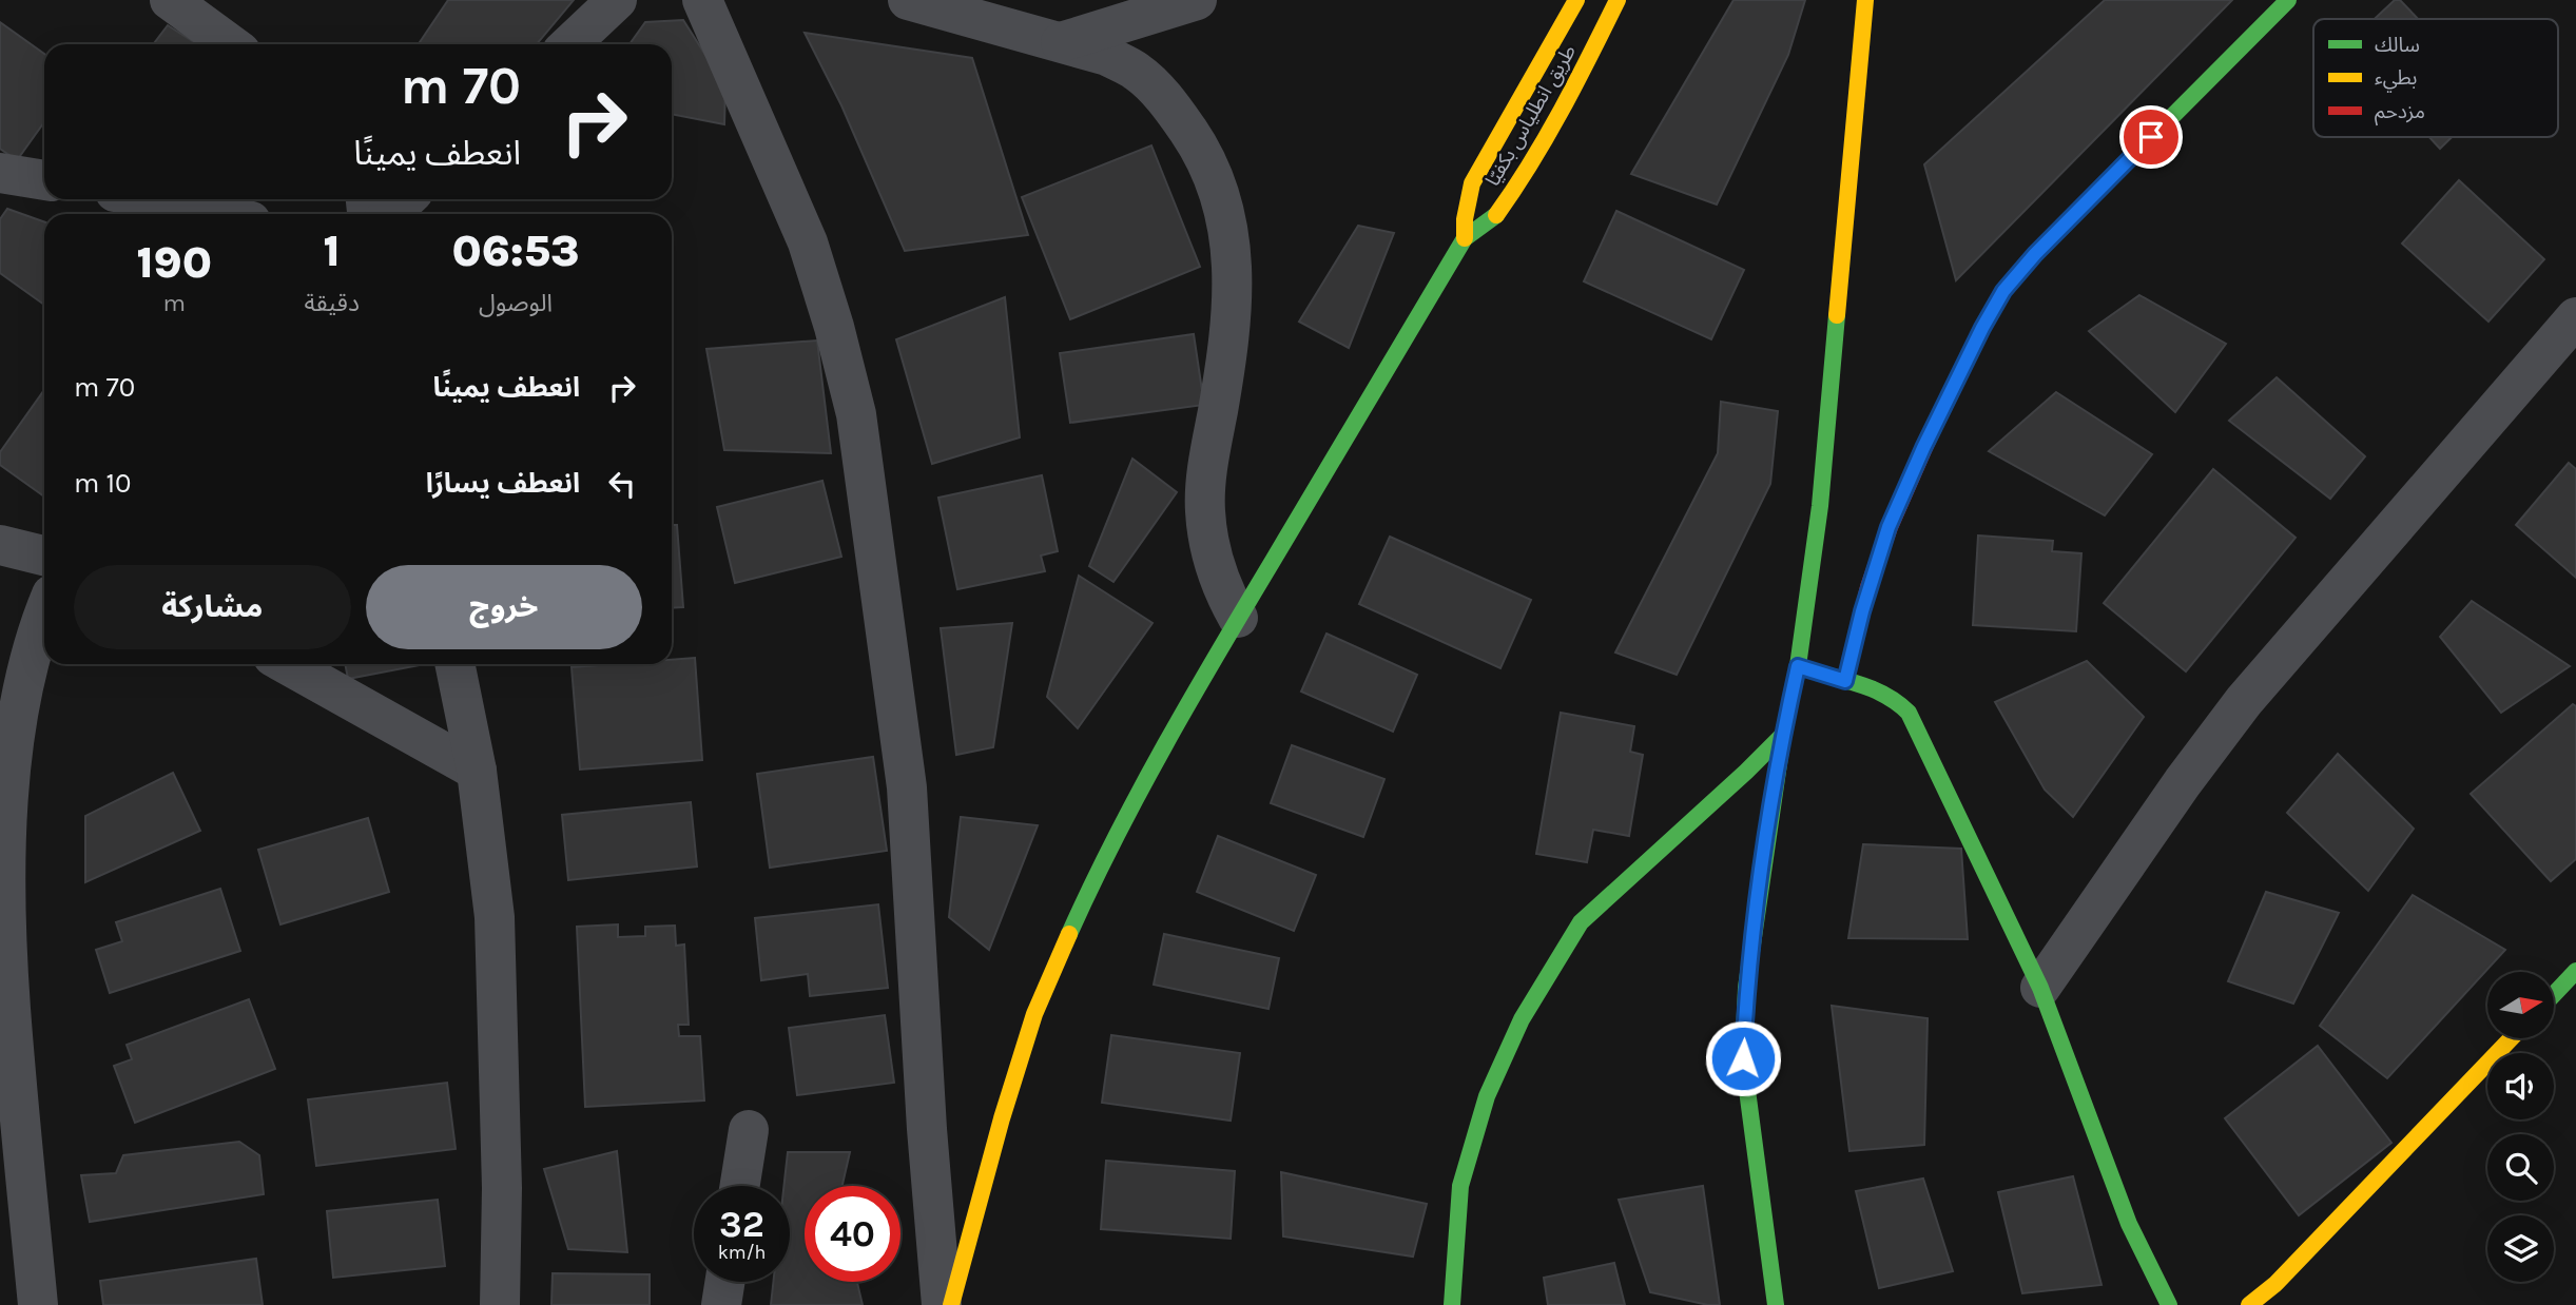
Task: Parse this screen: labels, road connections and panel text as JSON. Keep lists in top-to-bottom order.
{
  "streets": {
    "main road": ["طريق انطلياس بكفيّا"]
  },
  "legend": ["سالك", "بطيء", "مزدحم"],
  "north": "right",
  "page": {
    "turn": ["70 m", "انعطف يمينًا"],
    "eta": [
      "06:53",
      "الوصول",
      "1",
      "دقيقة",
      "190",
      "m"
    ],
    "list": [
      {
        "name": "انعطف يمينًا",
        "value": "70 m"
      },
      {
        "name": "انعطف يسارًا",
        "value": "10 m"
      }
    ],
    "buttons": ["خروج", "مشاركة"],
    "speed": "32 km/h",
    "limit": "40"
  }
}
